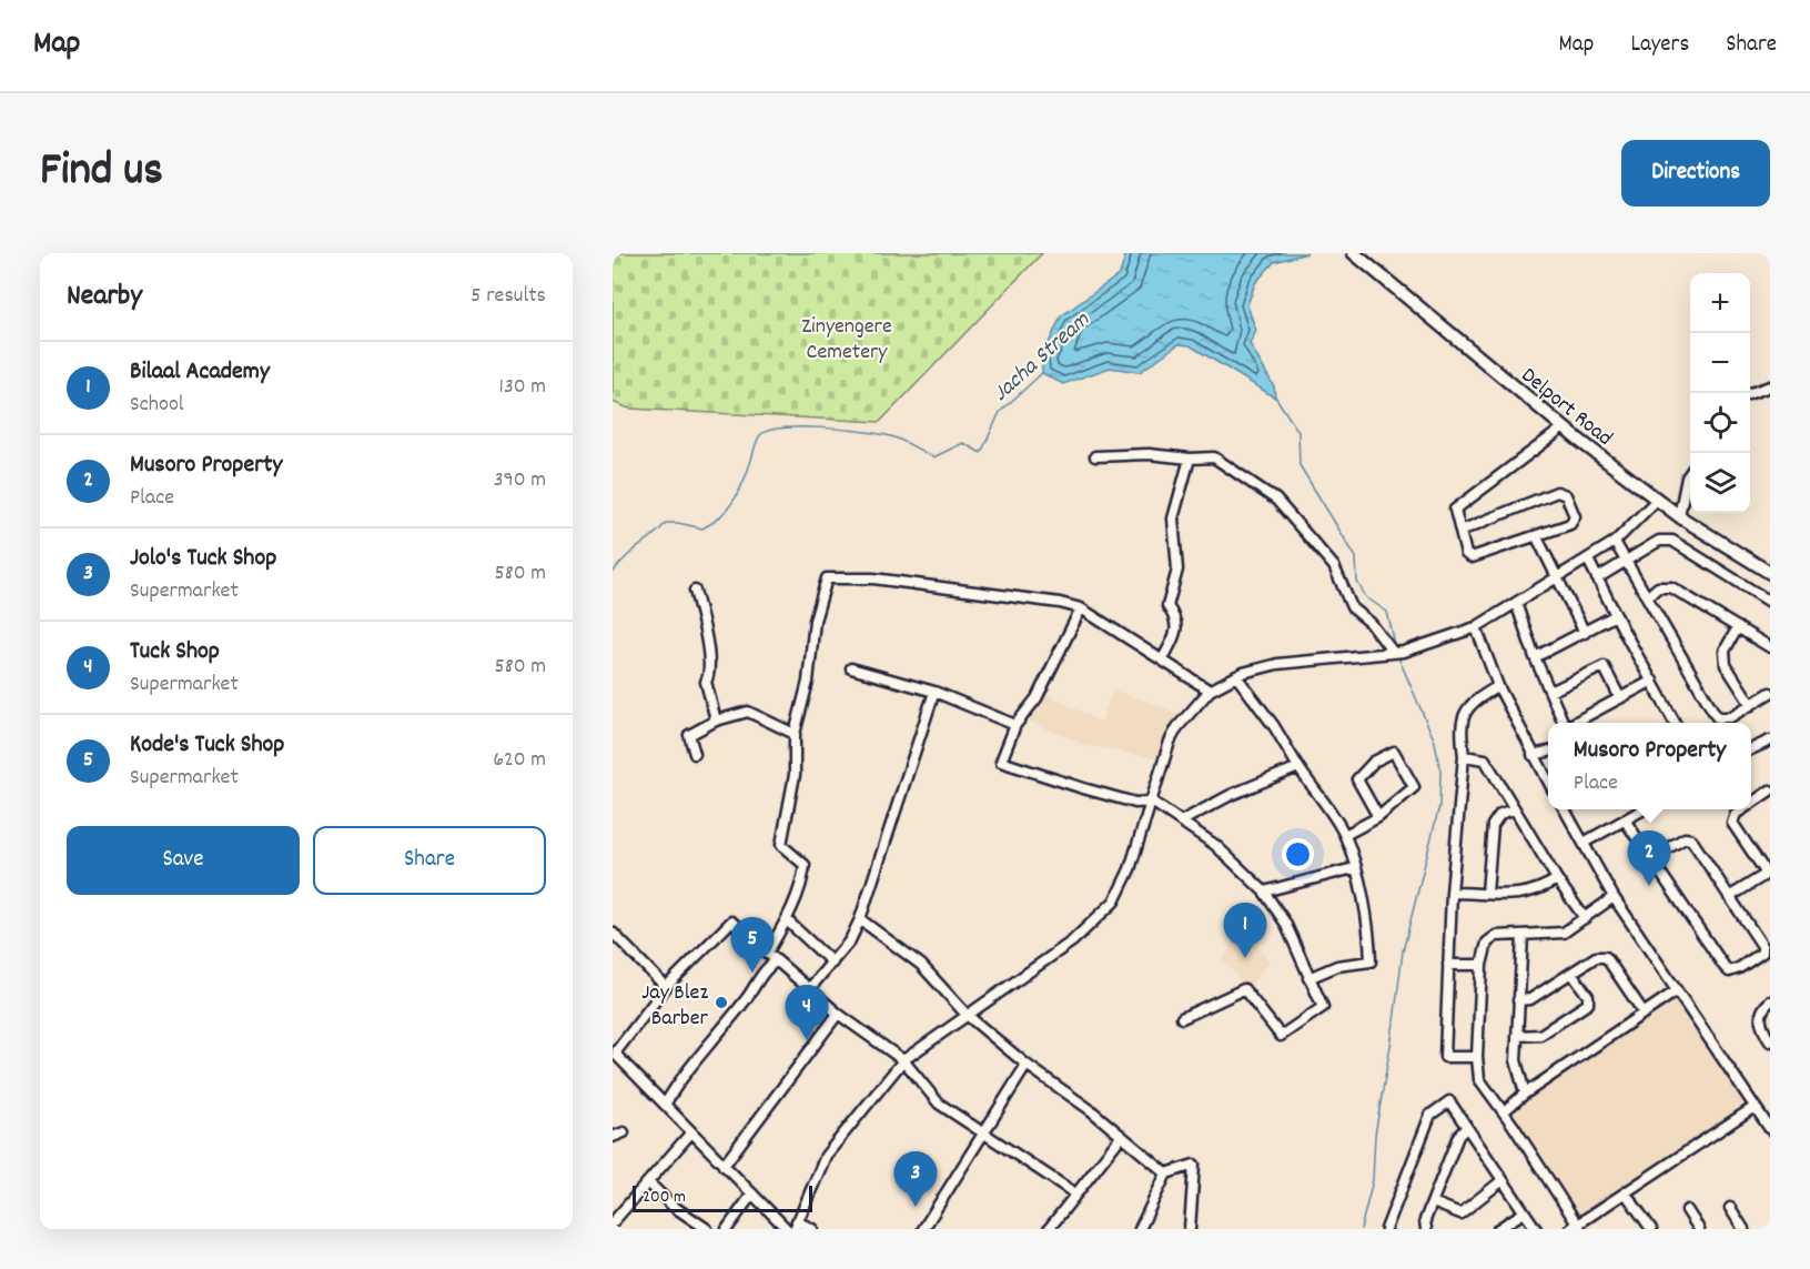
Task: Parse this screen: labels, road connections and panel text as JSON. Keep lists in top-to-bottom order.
{
  "streets": {
    "main road": ["Delport Road"]
  },
  "water": ["Jacha Stream"],
  "parks": ["Zinyengere Cemetery"],
  "places": ["Jay Blez Barber"],
  "scale_bar": "200 m",
  "page": {
    "header": "Map",
    "nav": ["Map", "Layers", "Share"],
    "title": "Find us",
    "buttons": [
      "Directions",
      ["Save", "Share"]
    ],
    "heading": ["Nearby", "5 results"],
    "map_buttons": ["+", "−"],
    "list": [
      {
        "mark": "1",
        "name": "Bilaal Academy",
        "note": "School",
        "value": "130 m"
      },
      {
        "mark": "2",
        "name": "Musoro Property",
        "note": "Place",
        "value": "390 m"
      },
      {
        "mark": "3",
        "name": "Jolo's Tuck Shop",
        "note": "Supermarket",
        "value": "580 m"
      },
      {
        "mark": "4",
        "name": "Tuck Shop",
        "note": "Supermarket",
        "value": "580 m"
      },
      {
        "mark": "5",
        "name": "Kode's Tuck Shop",
        "note": "Supermarket",
        "value": "620 m"
      }
    ],
    "popup": ["Musoro Property", "Place"],
    "pins": [
      "2",
      "1",
      "5",
      "4",
      "3"
    ],
    "scale": "200 m"
  }
}
